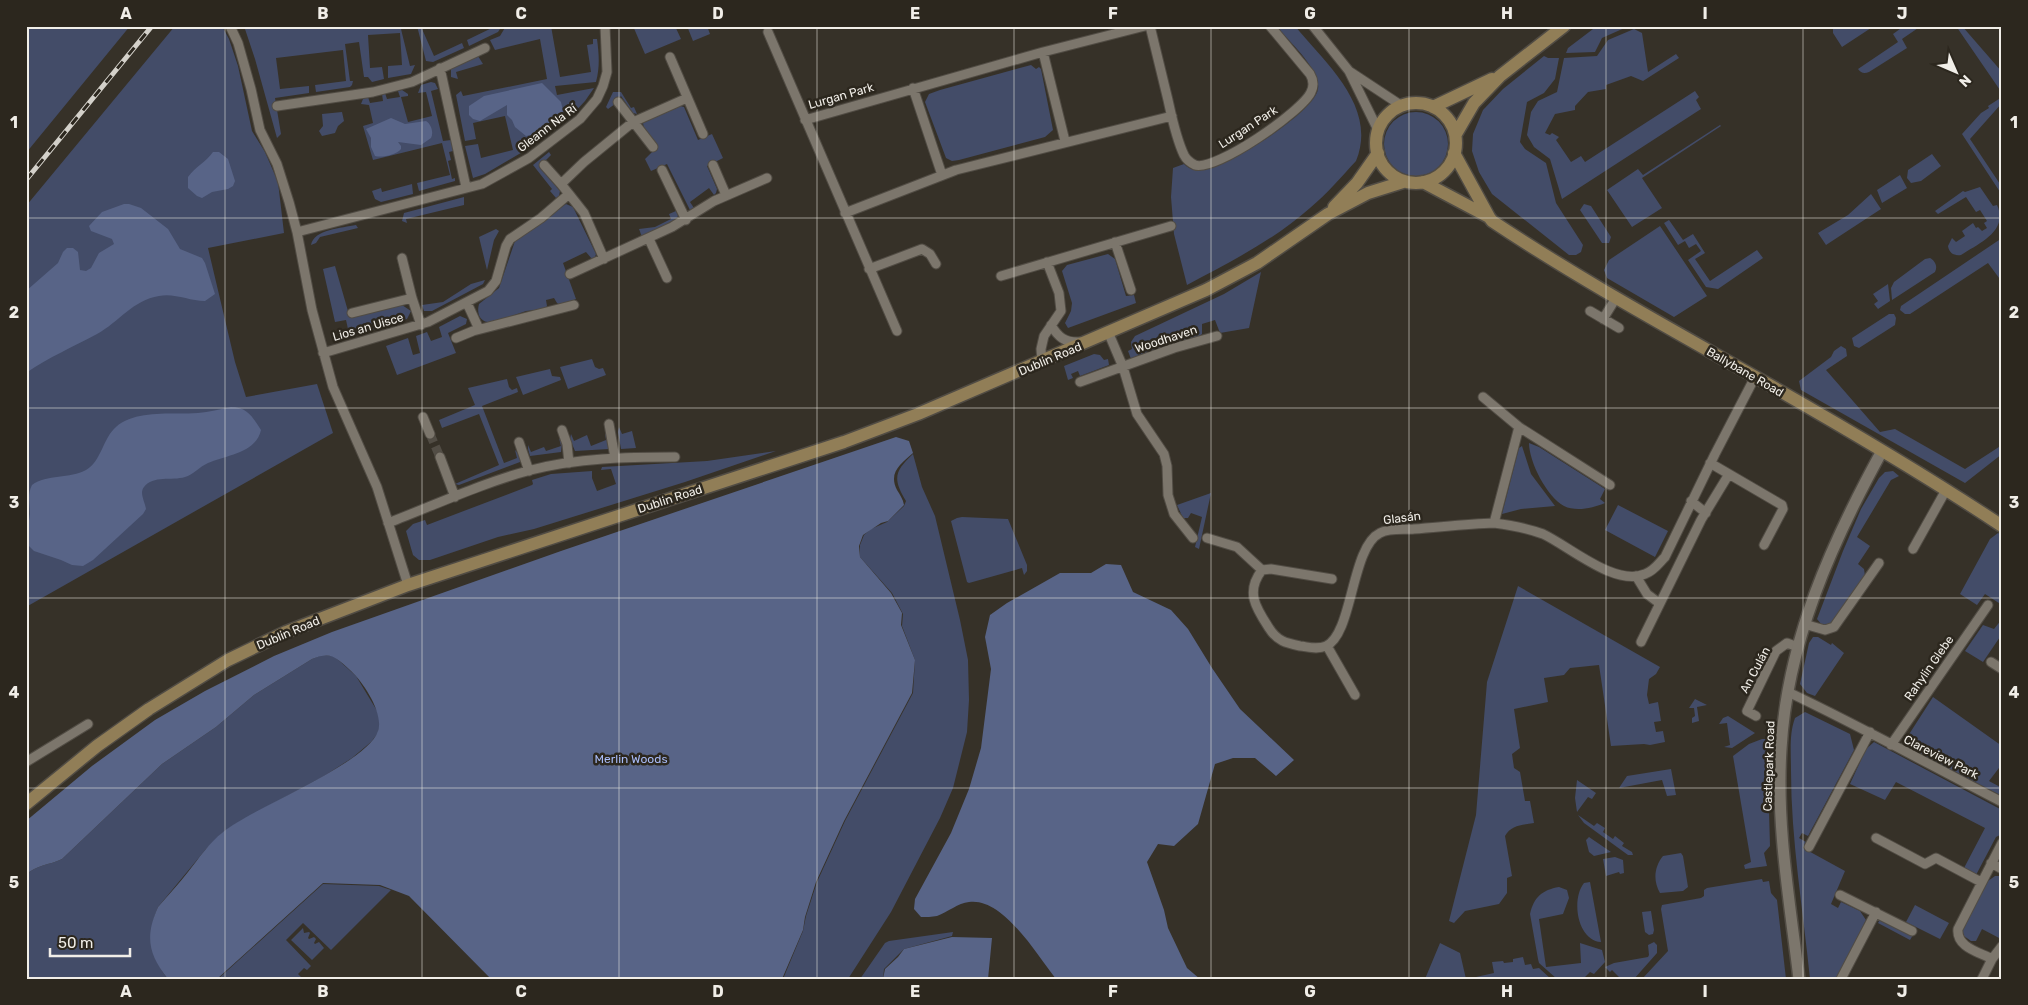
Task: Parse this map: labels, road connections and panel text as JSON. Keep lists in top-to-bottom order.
{
  "streets": {
    "main road": ["Dublin Road", "Ballybane Road"],
    "street": [
      "Lurgan Park",
      "Gleann Na Rí",
      "Lios an Uisce",
      "Woodhaven",
      "Glasán",
      "Rahylin Glebe",
      "An Culán",
      "Clareview Park",
      "Castlepark Road"
    ]
  },
  "crossings": [
    ["Woodhaven", "Dublin Road"],
    ["Dublin Road", "Ballybane Road"],
    ["Ballybane Road", "Castlepark Road"],
    ["Rahylin Glebe", "Clareview Park"],
    ["An Culán", "Castlepark Road"],
    ["Clareview Park", "Castlepark Road"]
  ],
  "parks": ["Merlin Woods"],
  "scale_bar": "50 m",
  "north": "bottom right",
  "grid": {
    "columns": [
      "A",
      "B",
      "C",
      "D",
      "E",
      "F",
      "G",
      "H",
      "I",
      "J"
    ],
    "rows": [
      "1",
      "2",
      "3",
      "4",
      "5"
    ]
  }
}
